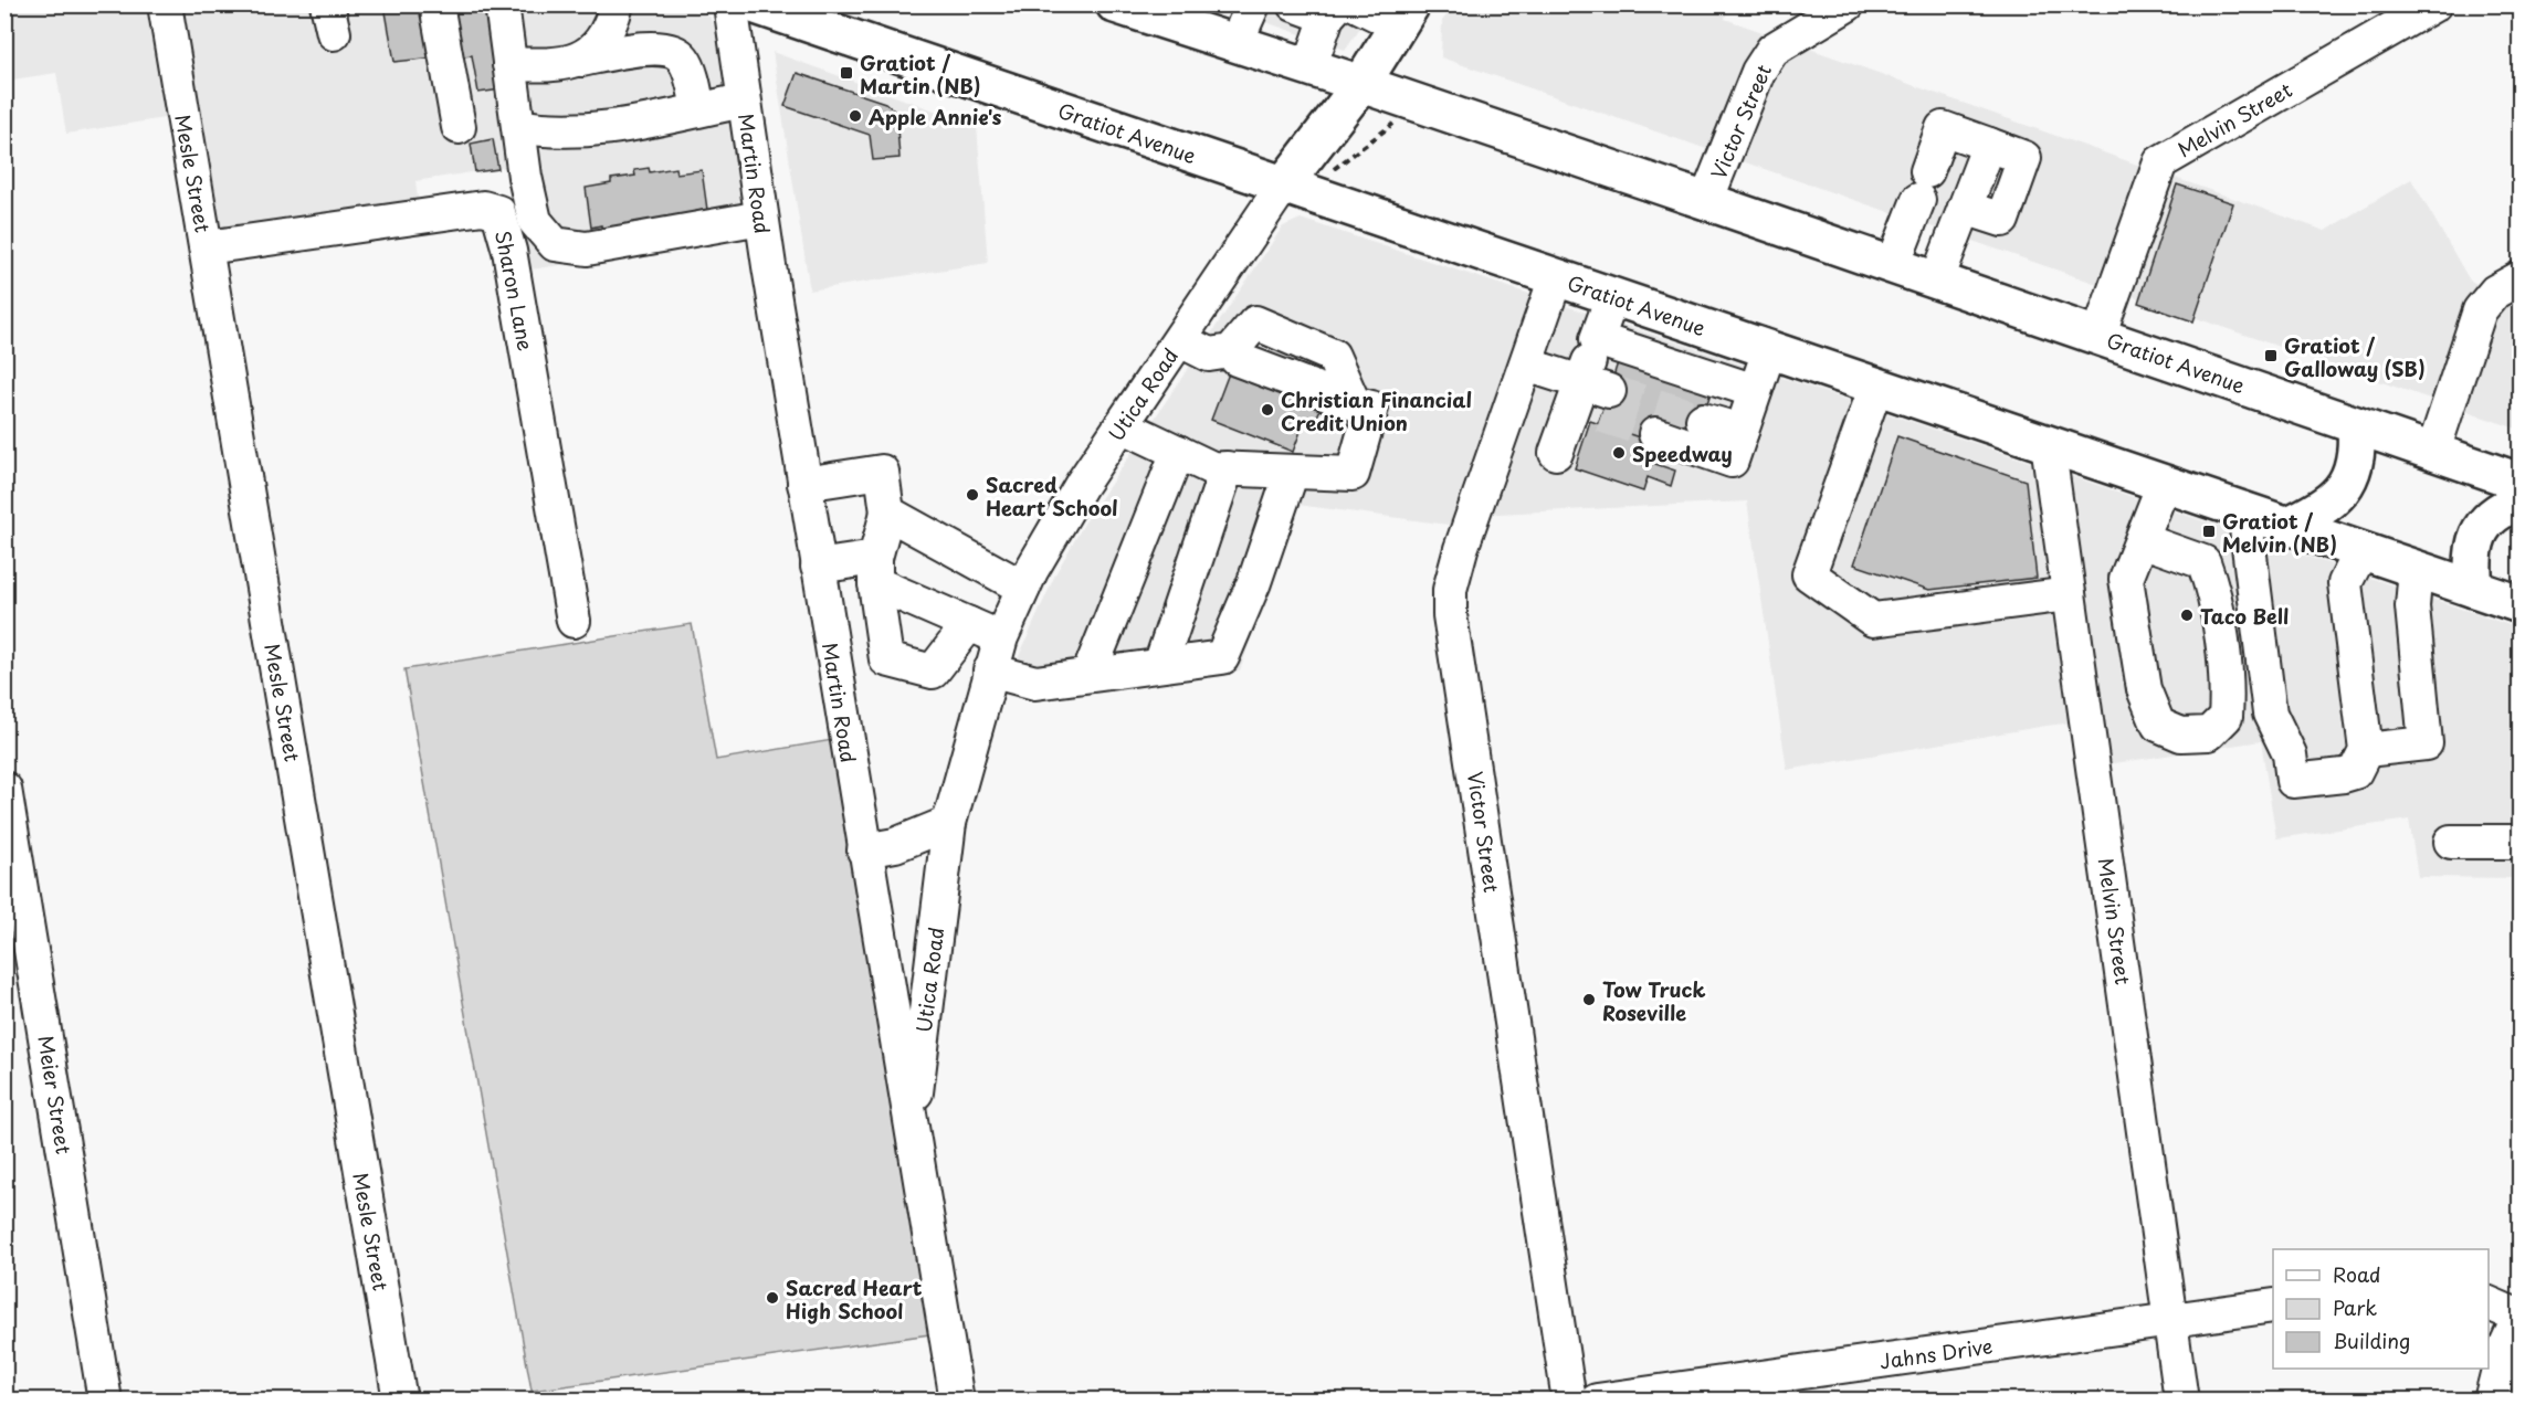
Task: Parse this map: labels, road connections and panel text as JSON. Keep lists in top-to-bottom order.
{
  "streets": {
    "main road": ["Gratiot Avenue", "Utica Road"],
    "street": [
      "Melvin Street",
      "Victor Street",
      "Mesle Street",
      "Martin Road",
      "Sharon Lane",
      "Meier Street",
      "Jahns Drive"
    ]
  },
  "crossings": [
    ["Melvin Street", "Gratiot Avenue"],
    ["Melvin Street", "Jahns Drive"],
    ["Victor Street", "Gratiot Avenue"],
    ["Gratiot Avenue", "Utica Road"],
    ["Mesle Street", "Sharon Lane"],
    ["Martin Road", "Utica Road"]
  ],
  "places": {
    "transit": ["Gratiot / Martin (NB)", "Gratiot / Galloway (SB)", "Gratiot / Melvin (NB)"],
    "other": [
      "Apple Annie's",
      "Christian Financial Credit Union",
      "Speedway",
      "Sacred Heart School",
      "Taco Bell",
      "Tow Truck Roseville",
      "Sacred Heart High School"
    ]
  },
  "legend": ["Road", "Park", "Building"]
}
